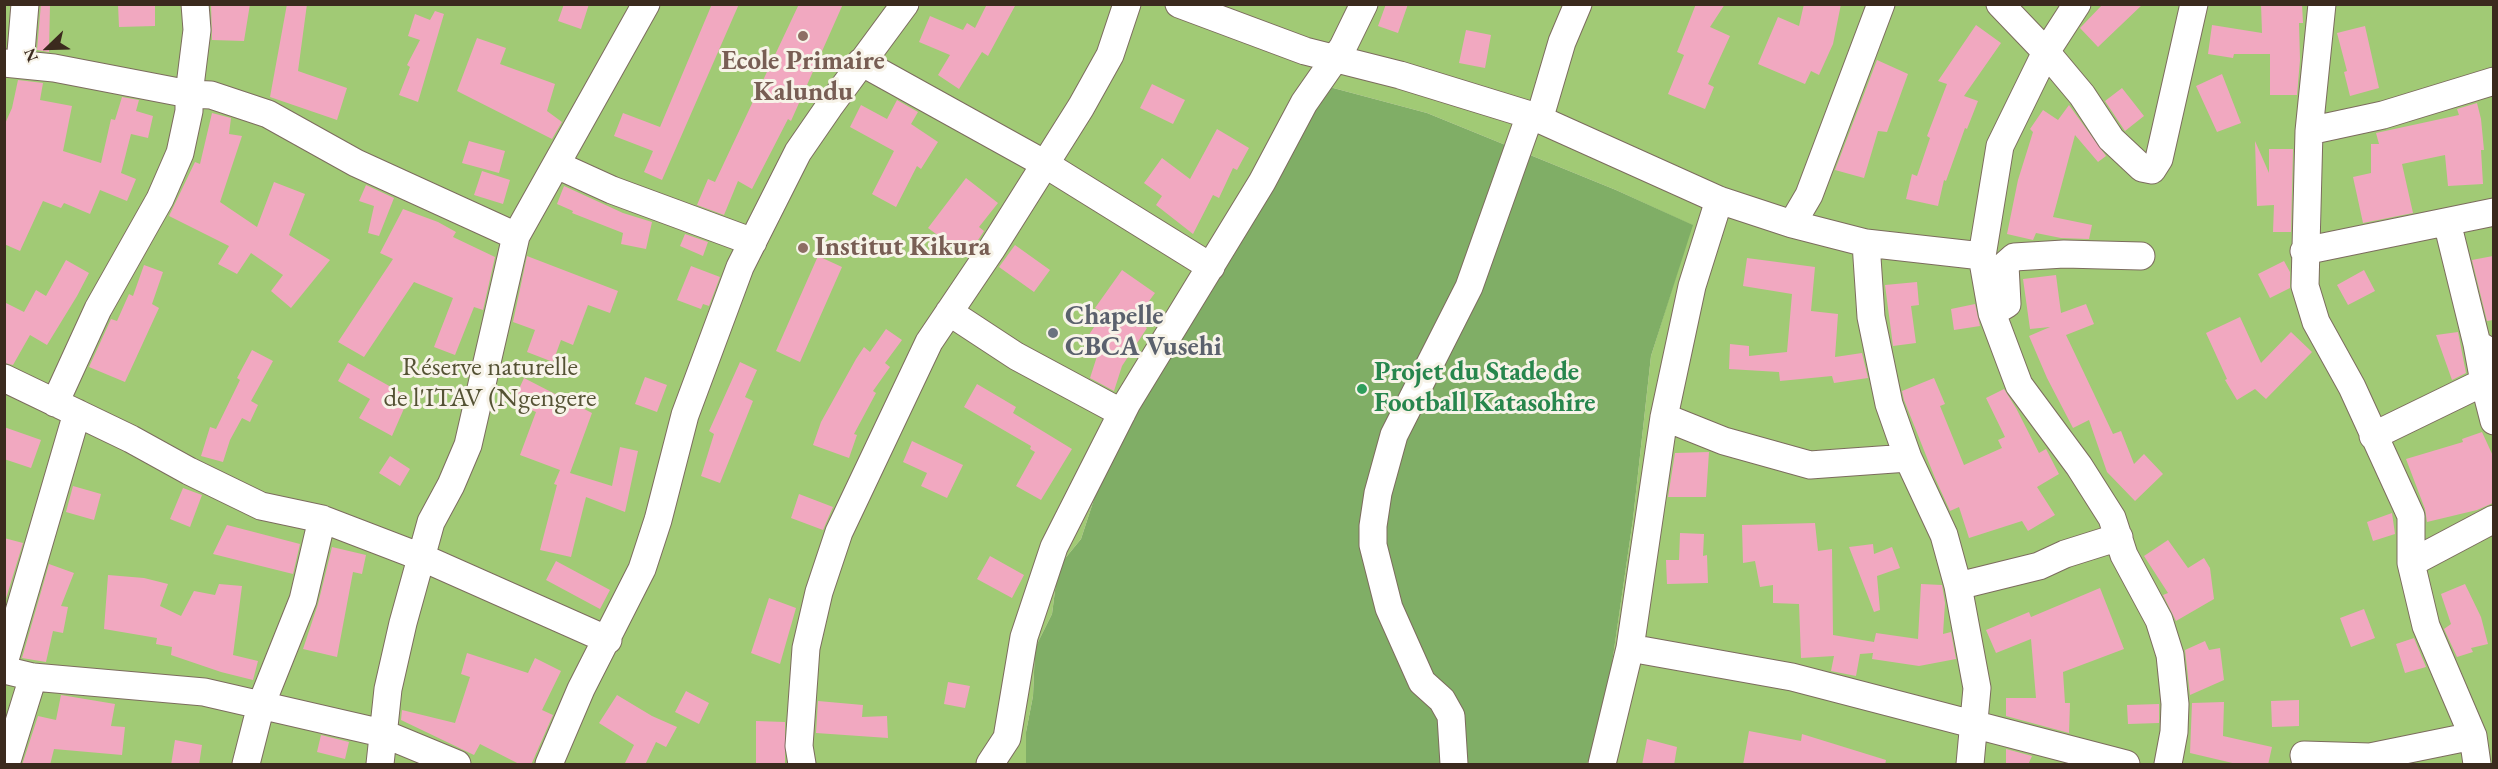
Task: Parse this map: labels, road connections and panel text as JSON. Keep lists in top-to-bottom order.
{
  "parks": ["Réserve naturelle de l'ITAV (Ngengere"],
  "places": [
    "Ecole Primaire Kalundu",
    "Institut Kikura",
    "Chapelle CBCA Vusehi",
    "Projet du Stade de Football Katasohire"
  ],
  "north": "bottom left"
}
